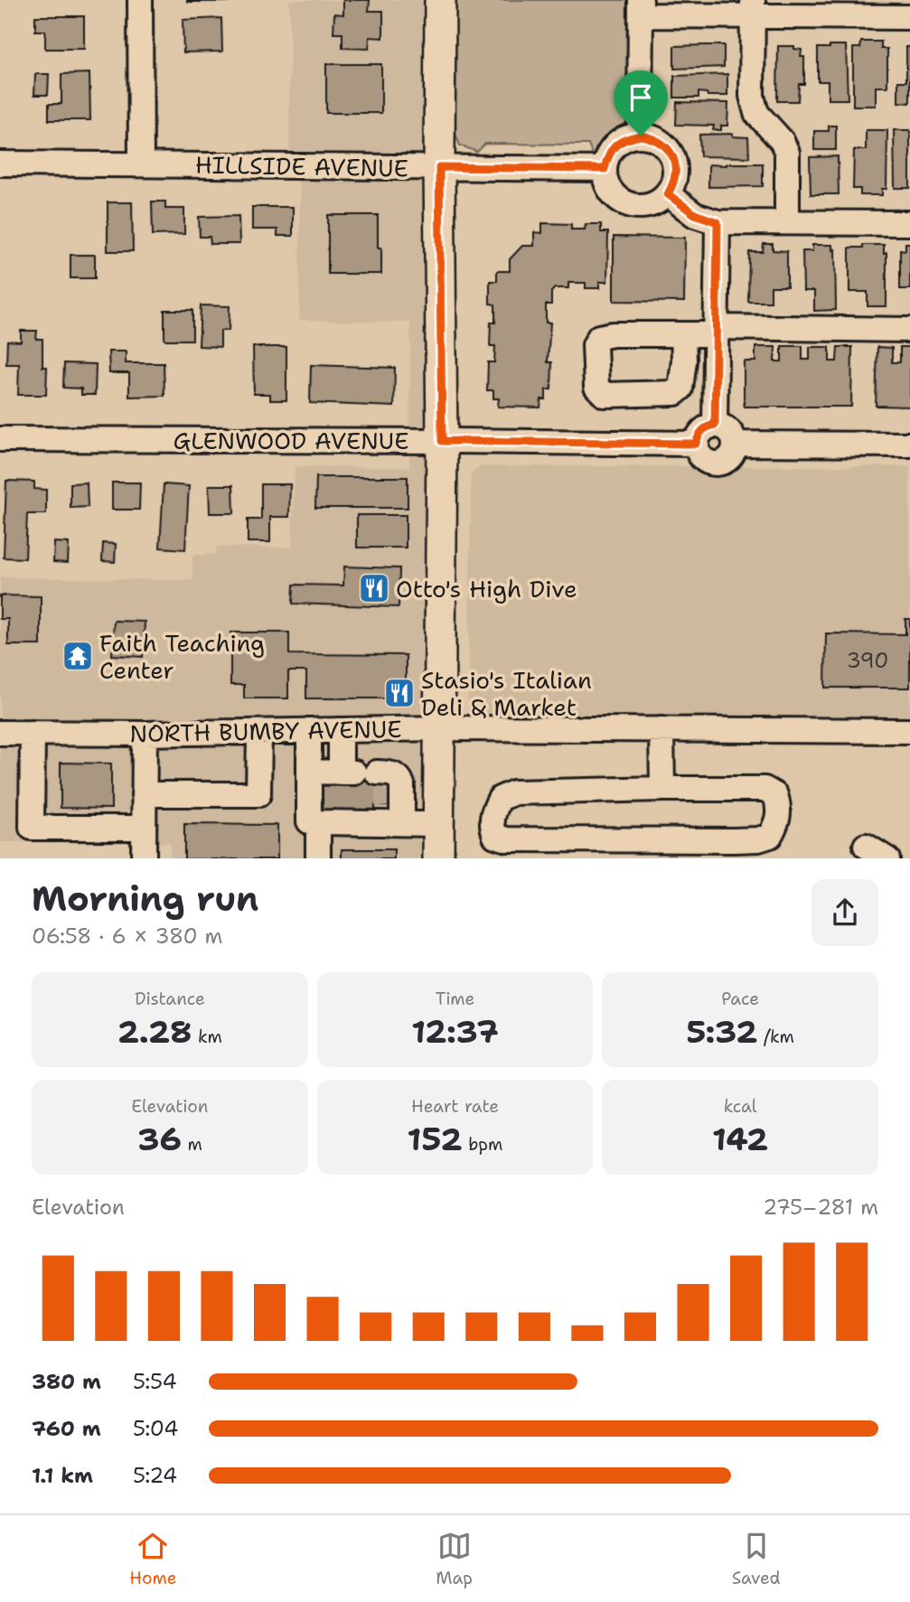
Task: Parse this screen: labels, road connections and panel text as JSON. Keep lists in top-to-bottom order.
{
  "streets": {
    "street": ["HILLSIDE AVENUE", "GLENWOOD AVENUE", "NORTH BUMBY AVENUE"]
  },
  "places": {
    "restaurant": ["Otto's High Dive", "Stasio's Italian Deli & Market"],
    "temple": ["Faith Teaching Center"]
  },
  "house_numbers": ["390"],
  "page": {
    "heading": ["Morning run", "06:58 · 6 × 380 m"],
    "stats": [
      ["Distance", "2.28 km"],
      ["Time", "12:37"],
      ["Pace", "5:32 /km"],
      ["Elevation", "36 m"],
      ["Heart rate", "152 bpm"],
      ["kcal", "142"]
    ],
    "chart": ["Elevation", "275–281 m"],
    "list": [
      {
        "name": "380 m",
        "note": "5:54"
      },
      {
        "name": "760 m",
        "note": "5:04"
      },
      {
        "name": "1.1 km",
        "note": "5:24"
      }
    ],
    "tabs": ["Home", "Map", "Saved"]
  }
}
